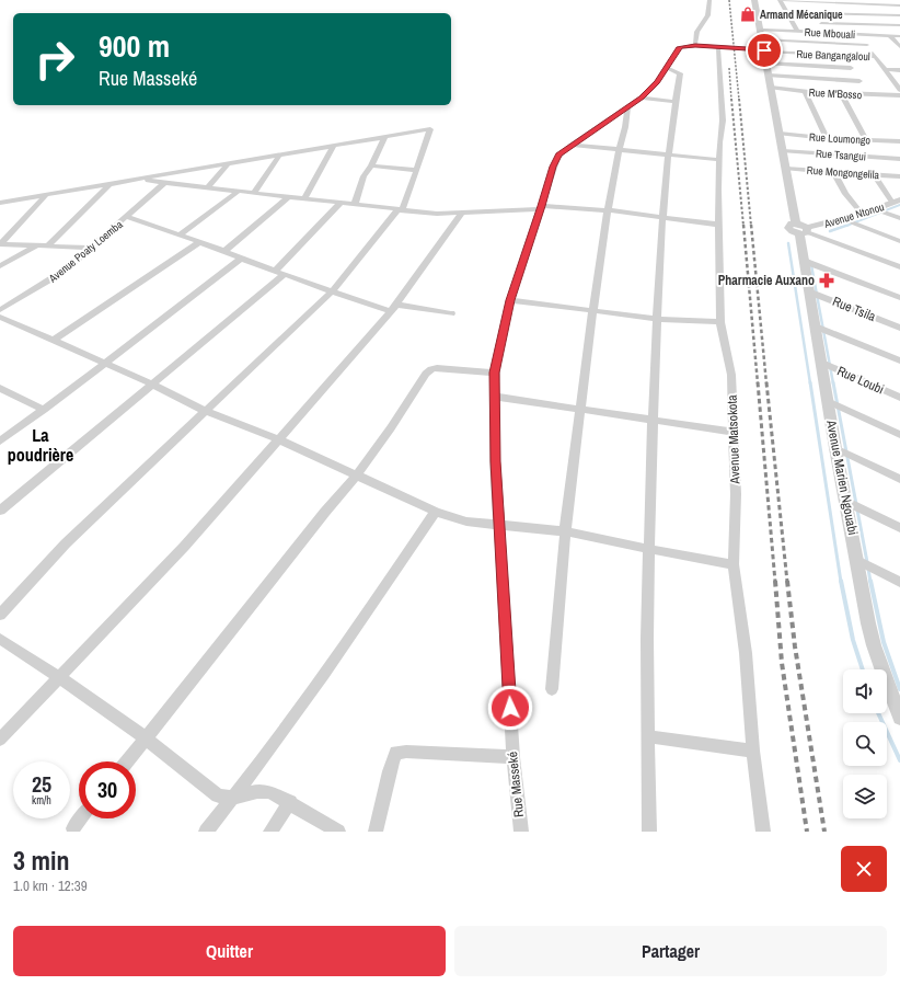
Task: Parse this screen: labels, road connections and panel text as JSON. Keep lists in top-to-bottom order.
{
  "streets": {
    "street": [
      "Rue Mbouali",
      "Rue Bangangaloul",
      "Rue M'Bosso",
      "Rue Loumongo",
      "Rue Tsangui",
      "Rue Mongongelila",
      "Avenue Ntonou",
      "Avenue Poaty Loemba",
      "Rue Tsila",
      "Rue Loubi",
      "Avenue Matsokota",
      "Avenue Marien Ngouabi",
      "Rue Masseké"
    ]
  },
  "crossings": [
    ["Rue Mbouali", "Avenue Marien Ngouabi"],
    ["Rue Bangangaloul", "Avenue Marien Ngouabi"],
    ["Rue Bangangaloul", "Rue Masseké"],
    ["Rue M'Bosso", "Avenue Marien Ngouabi"],
    ["Rue Loumongo", "Avenue Marien Ngouabi"],
    ["Rue Tsangui", "Avenue Marien Ngouabi"],
    ["Rue Mongongelila", "Avenue Marien Ngouabi"],
    ["Avenue Ntonou", "Avenue Marien Ngouabi"],
    ["Rue Tsila", "Avenue Marien Ngouabi"],
    ["Rue Loubi", "Avenue Marien Ngouabi"],
    ["Avenue Matsokota", "Rue Masseké"],
    ["Avenue Marien Ngouabi", "Rue Masseké"]
  ],
  "districts": ["La poudrière"],
  "places": {
    "shop": ["Armand Mécanique"],
    "pharmacy": ["Pharmacie Auxano"]
  },
  "page": {
    "turn": ["900 m", "Rue Masseké"],
    "speed": "25 km/h",
    "limit": "30",
    "heading": ["3 min", "1.0 km · 12:39"],
    "buttons": ["Quitter", "Partager"]
  }
}
